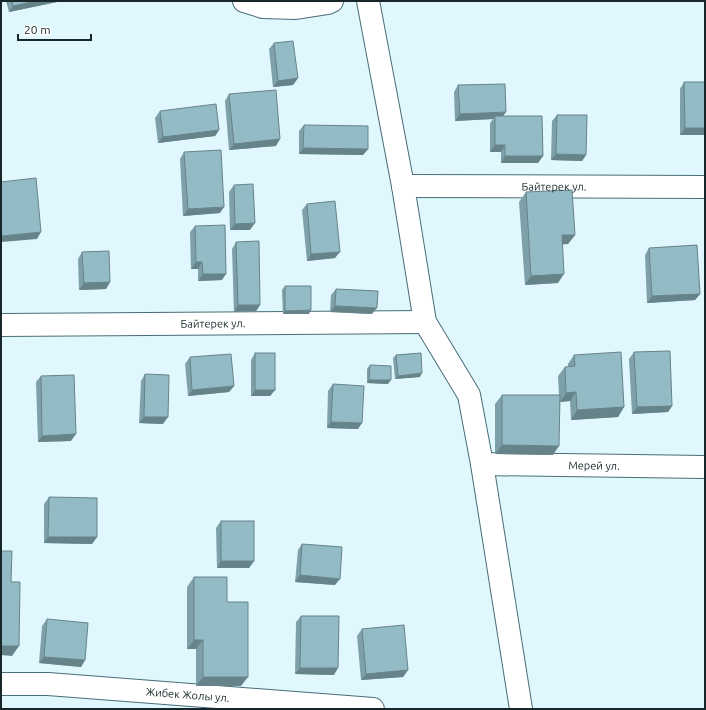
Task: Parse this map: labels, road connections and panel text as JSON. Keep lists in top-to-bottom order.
{
  "streets": {
    "street": ["Байтерек ул.", "Мерей ул.", "Жибек Жолы ул."]
  },
  "scale_bar": "20 m"
}
